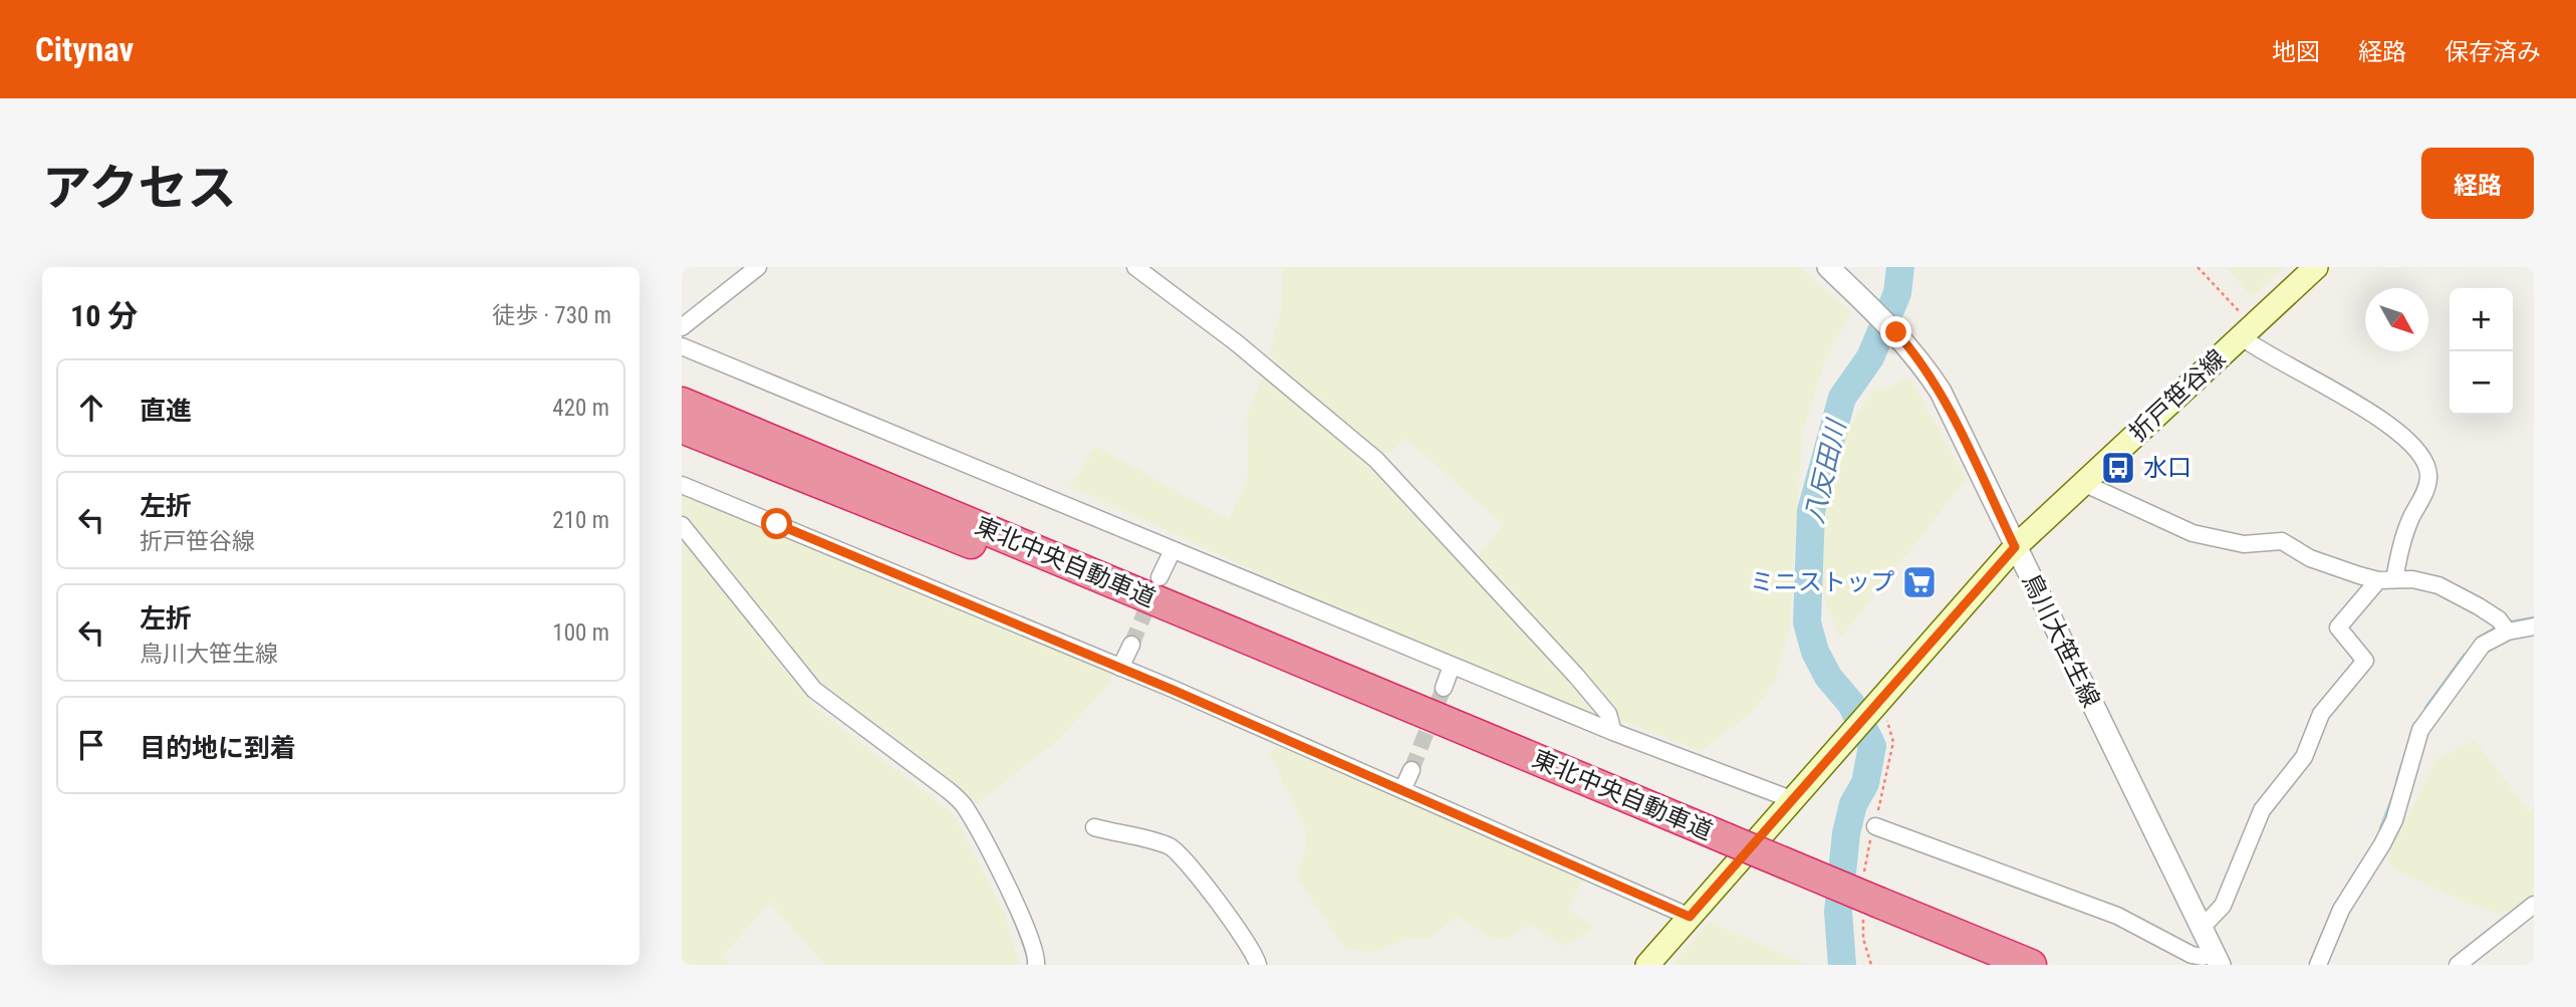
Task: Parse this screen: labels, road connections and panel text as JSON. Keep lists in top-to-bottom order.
{
  "streets": {
    "highway": ["東北中央自動車道"],
    "main road": ["折戸笹谷線"],
    "street": ["鳥川大笹生線"]
  },
  "crossings": [
    ["折戸笹谷線", "鳥川大笹生線"]
  ],
  "water": ["八反田川"],
  "places": {
    "bus stop": ["水口"],
    "supermarket": ["ミニストップ"]
  },
  "north": "bottom right",
  "page": {
    "header": "Citynav",
    "nav": ["地図", "経路", "保存済み"],
    "title": "アクセス",
    "buttons": "経路",
    "heading": ["10 分", "徒歩 · 730 m"],
    "map_buttons": ["+", "−"],
    "list": [
      ["直進", "420 m"],
      ["左折", "折戸笹谷線", "210 m"],
      ["左折", "鳥川大笹生線", "100 m"],
      "目的地に到着"
    ]
  }
}
